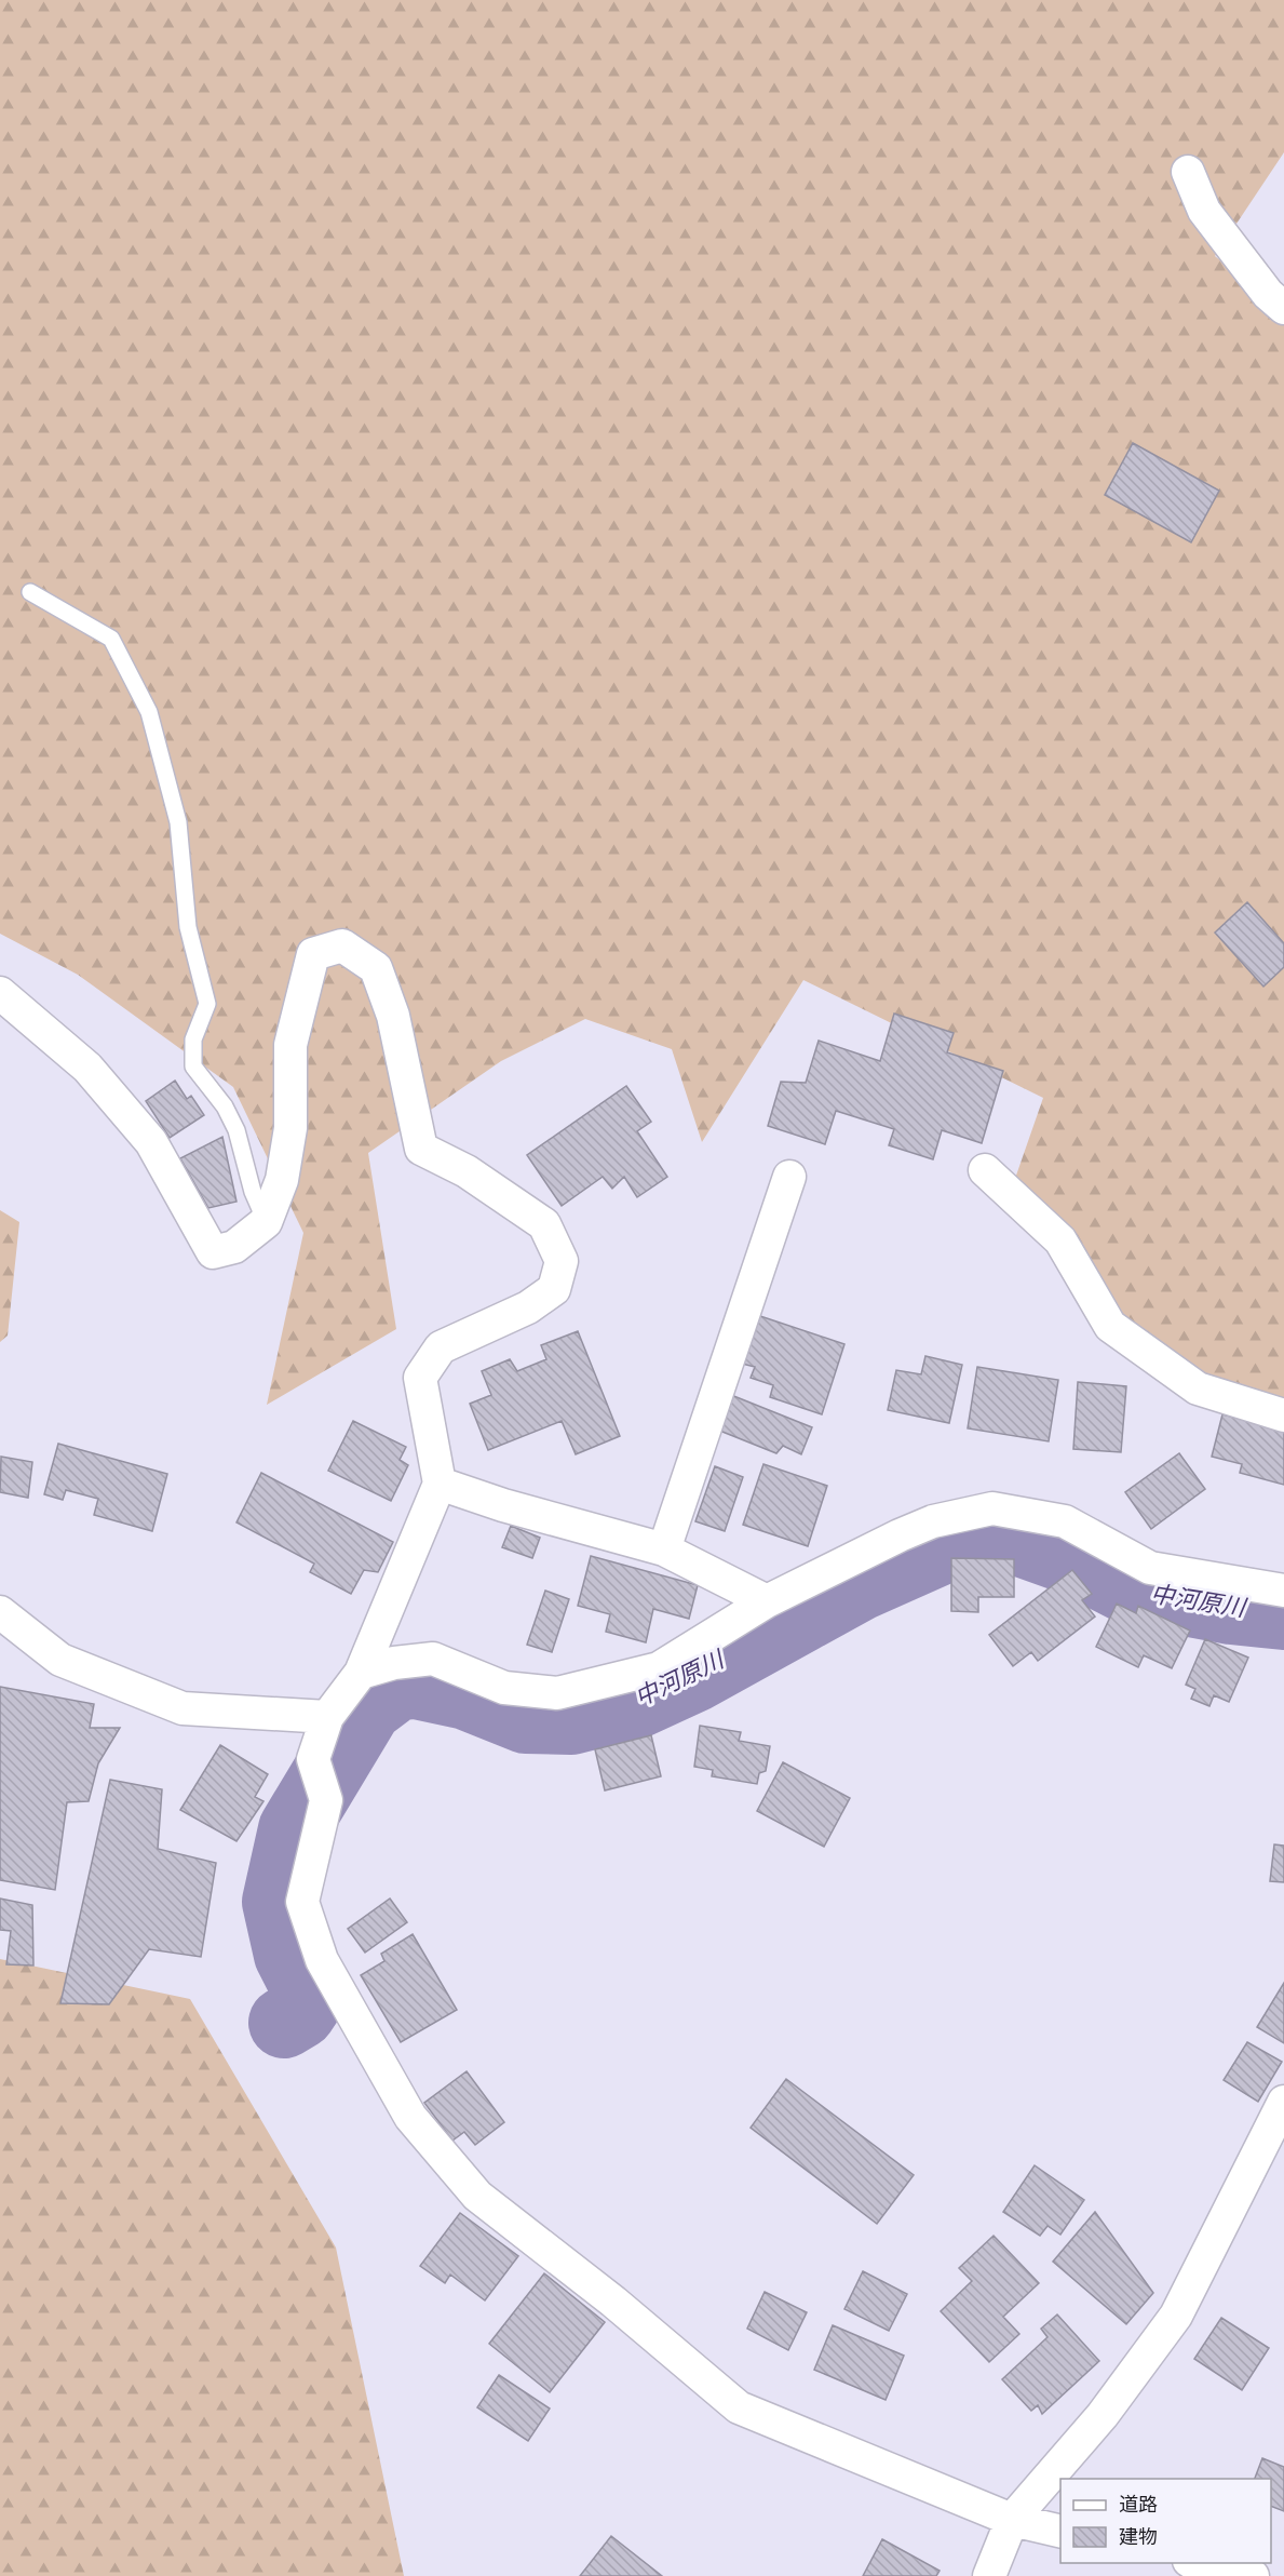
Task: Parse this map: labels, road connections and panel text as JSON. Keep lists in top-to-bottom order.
{
  "water": ["中河原川"],
  "legend": ["道路", "建物"]
}
